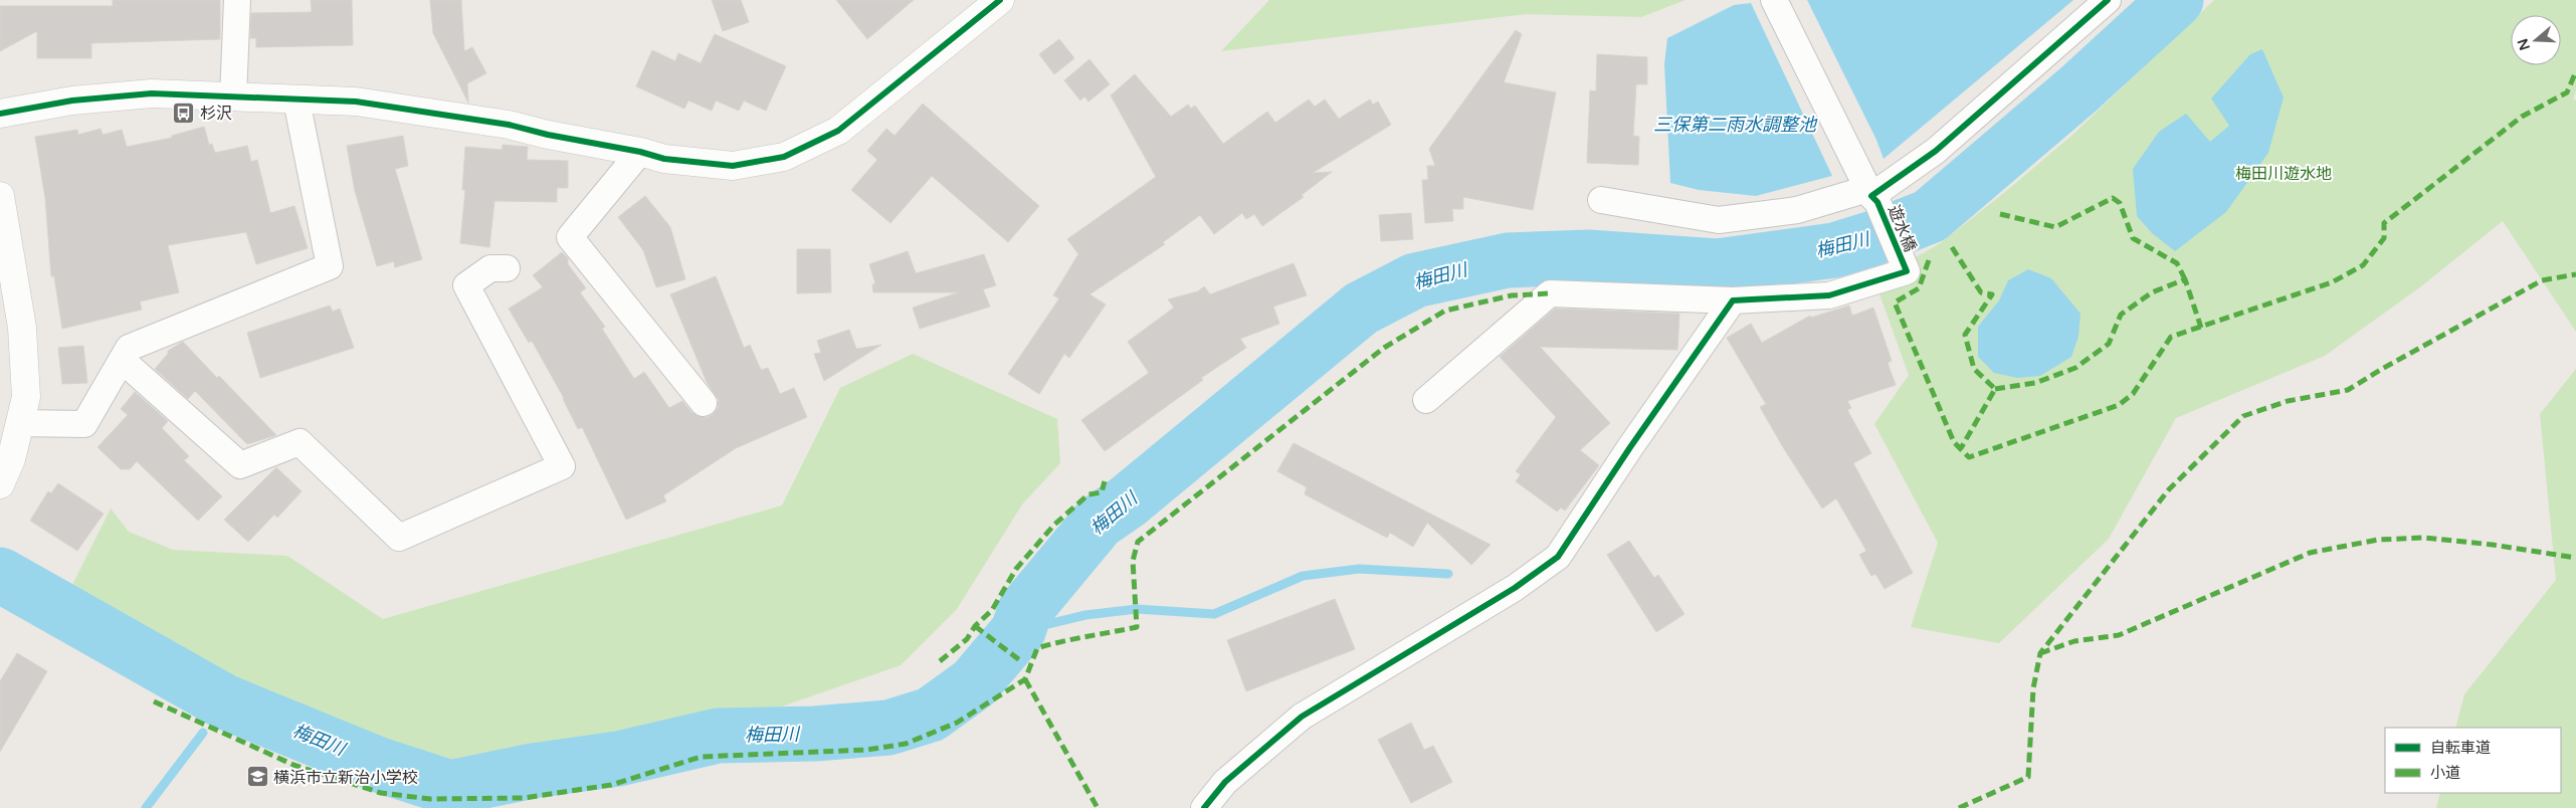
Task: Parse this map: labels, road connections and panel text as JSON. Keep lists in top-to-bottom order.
{
  "streets": {
    "street": ["遊水橋"]
  },
  "water": ["三保第二雨水調整池", "梅田川"],
  "parks": ["梅田川遊水地"],
  "places": {
    "bus stop": ["杉沢"],
    "school or university": ["横浜市立新治小学校"]
  },
  "legend": ["自転車道", "小道"],
  "north": "left"
}
